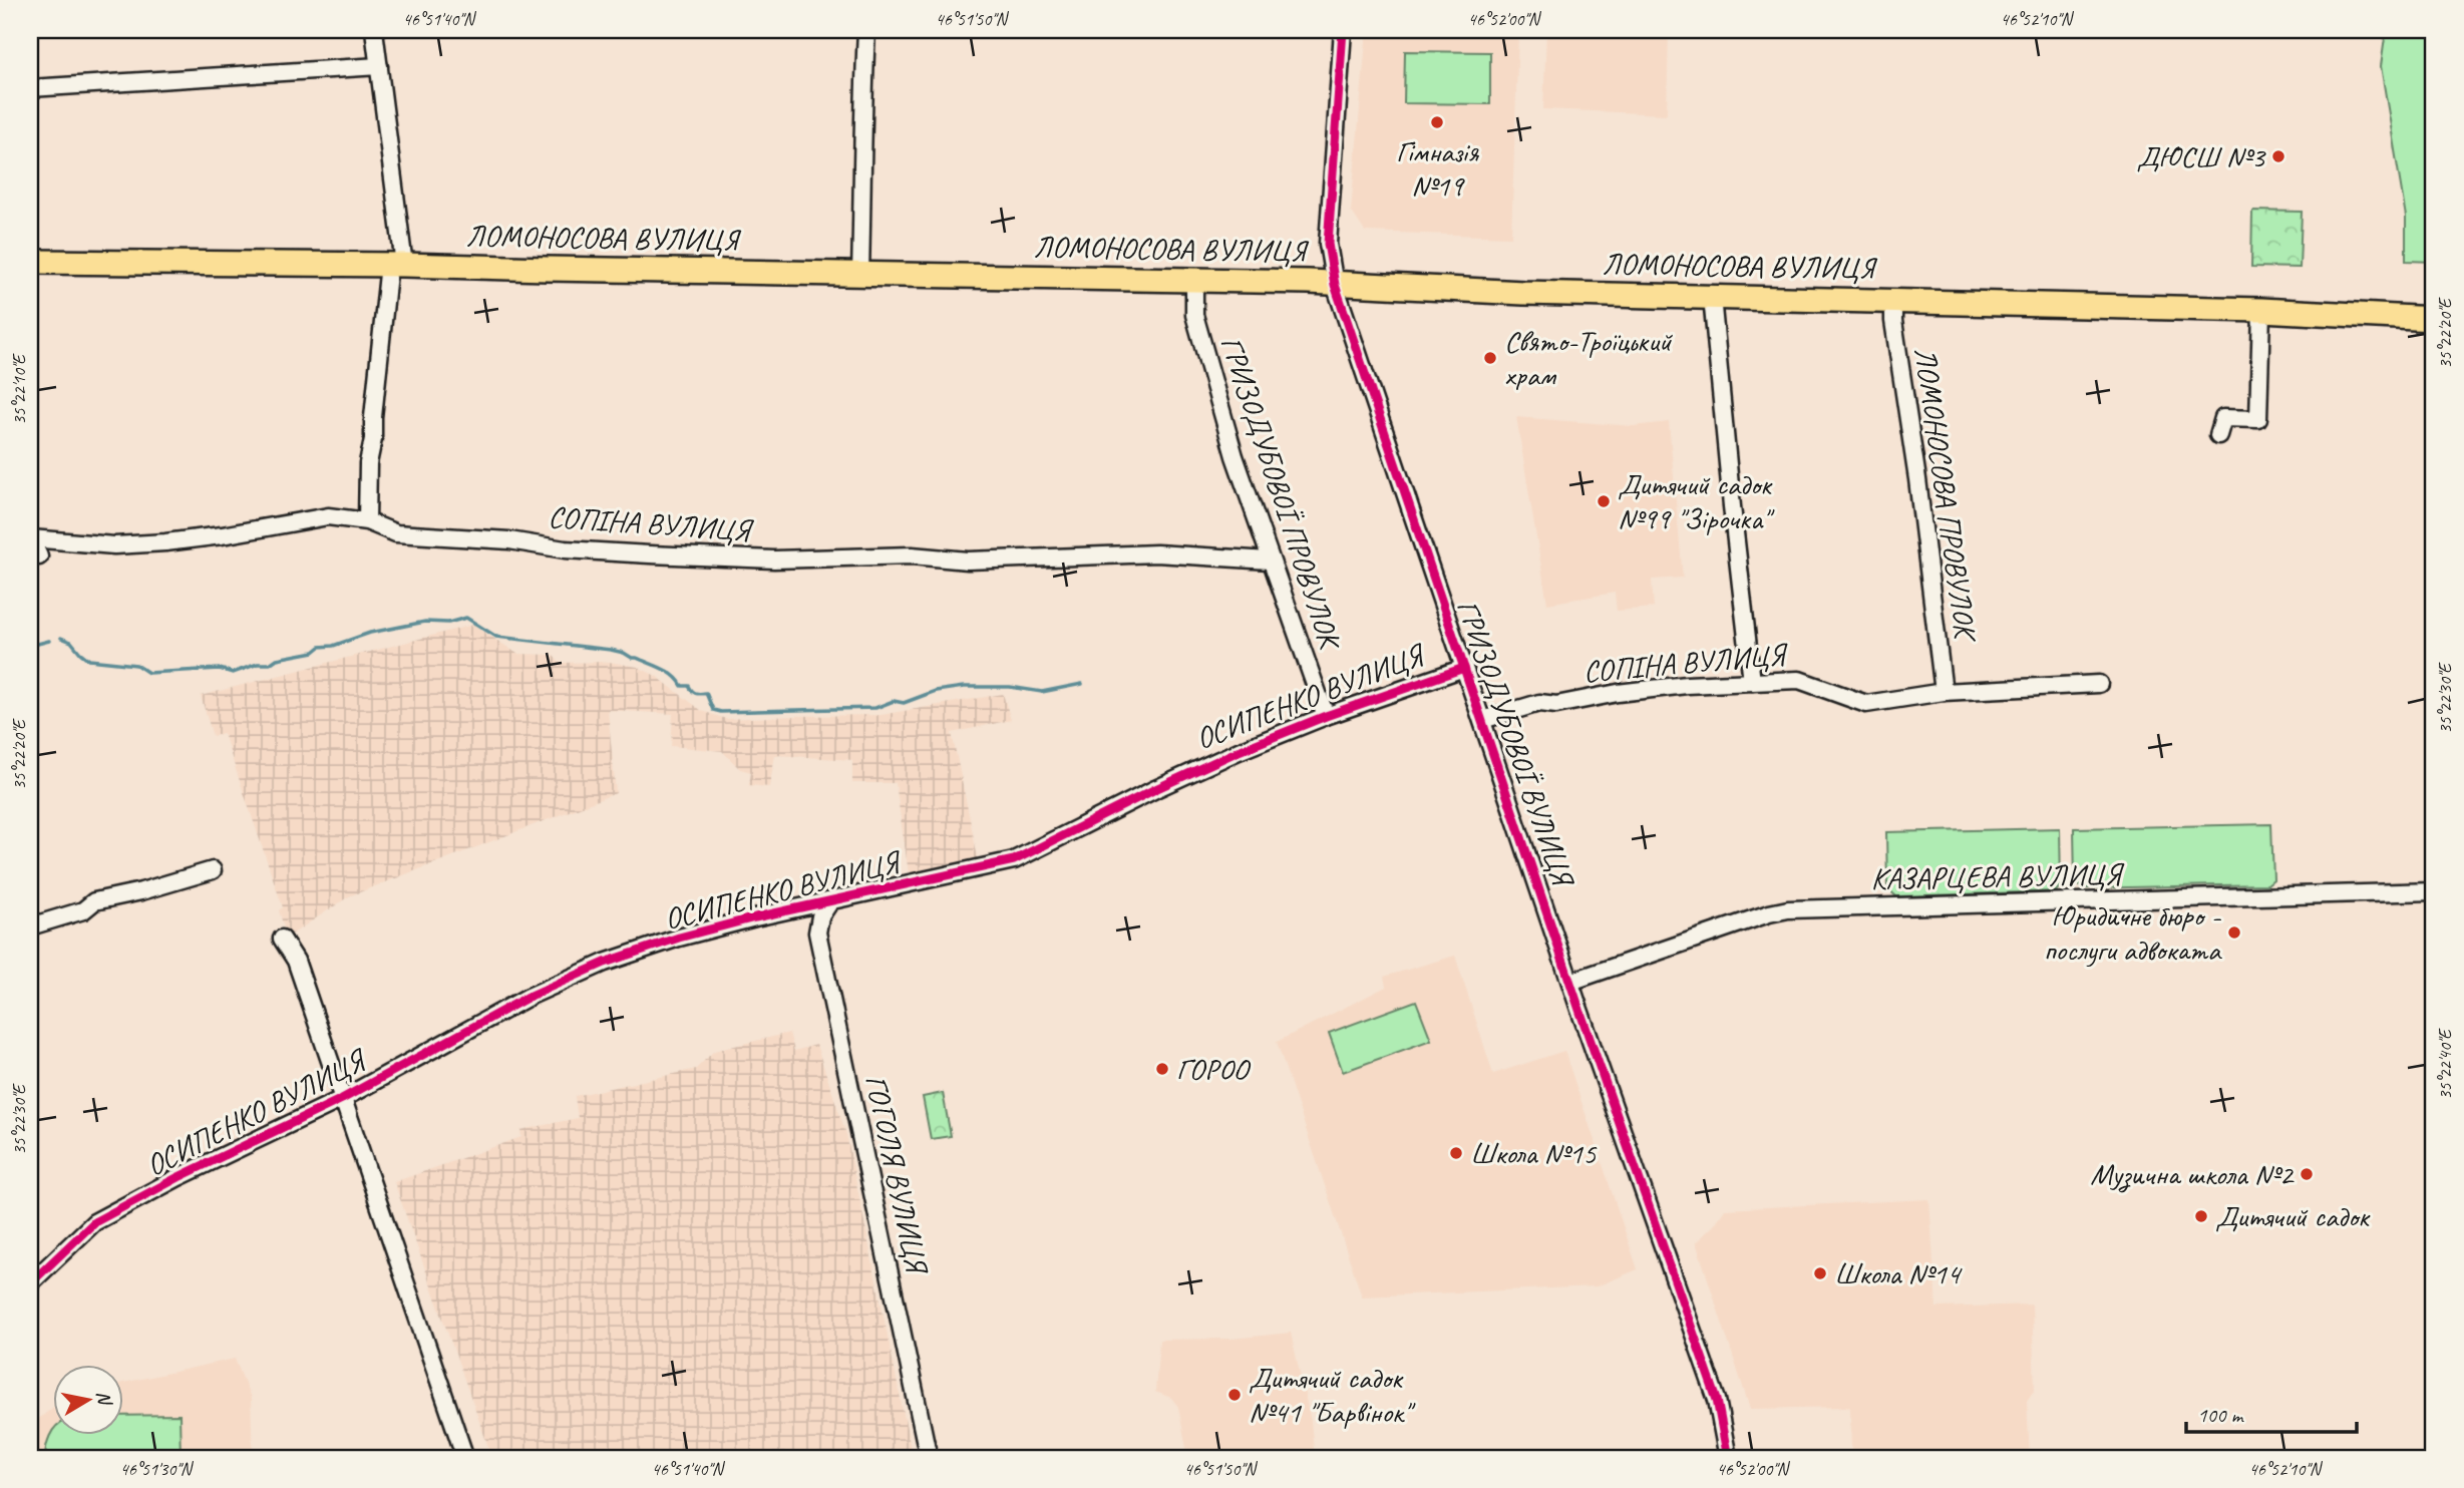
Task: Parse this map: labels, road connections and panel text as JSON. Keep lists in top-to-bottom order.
{
  "streets": {
    "highway": ["ЛОМОНОСОВА ВУЛИЦЯ"],
    "street": [
      "ГРИЗОДУБОВОЇ ПРОВУЛОК",
      "ЛОМОНОСОВА ПРОВУЛОК",
      "СОПІНА ВУЛИЦЯ",
      "ОСИПЕНКО ВУЛИЦЯ",
      "ГРИЗОДУБОВОЇ ВУЛИЦЯ",
      "КАЗАРЦЕВА ВУЛИЦЯ",
      "ГОГОЛЯ ВУЛИЦЯ"
    ]
  },
  "crossings": [
    ["ЛОМОНОСОВА ВУЛИЦЯ", "ГРИЗОДУБОВОЇ ПРОВУЛОК"],
    ["ЛОМОНОСОВА ВУЛИЦЯ", "ЛОМОНОСОВА ПРОВУЛОК"],
    ["ЛОМОНОСОВА ВУЛИЦЯ", "ГРИЗОДУБОВОЇ ВУЛИЦЯ"],
    ["ГРИЗОДУБОВОЇ ПРОВУЛОК", "СОПІНА ВУЛИЦЯ"],
    ["ГРИЗОДУБОВОЇ ПРОВУЛОК", "ОСИПЕНКО ВУЛИЦЯ"],
    ["ЛОМОНОСОВА ПРОВУЛОК", "СОПІНА ВУЛИЦЯ"],
    ["СОПІНА ВУЛИЦЯ", "ГРИЗОДУБОВОЇ ВУЛИЦЯ"],
    ["ОСИПЕНКО ВУЛИЦЯ", "ГРИЗОДУБОВОЇ ВУЛИЦЯ"],
    ["ОСИПЕНКО ВУЛИЦЯ", "ГОГОЛЯ ВУЛИЦЯ"],
    ["ГРИЗОДУБОВОЇ ВУЛИЦЯ", "КАЗАРЦЕВА ВУЛИЦЯ"]
  ],
  "places": [
    "Гімназія №19",
    "ДЮСШ №3",
    "Свято-Троїцький храм",
    "Дитячий садок №99 \"Зірочка\"",
    "Юридичне бюро - послуги адвоката",
    "ГОРОО",
    "Школа №15",
    "Музична школа №2",
    "Дитячий садок",
    "Школа №14",
    "Дитячий садок №41 \"Барвінок\""
  ],
  "scale_bar": "100 m",
  "north": "right",
  "coordinates": [
    "46°51'40\"N",
    "46°51'50\"N",
    "46°52'00\"N",
    "46°52'10\"N",
    "35°22'20\"E",
    "35°22'10\"E",
    "35°22'30\"E",
    "35°22'40\"E",
    "46°51'30\"N"
  ]
}
